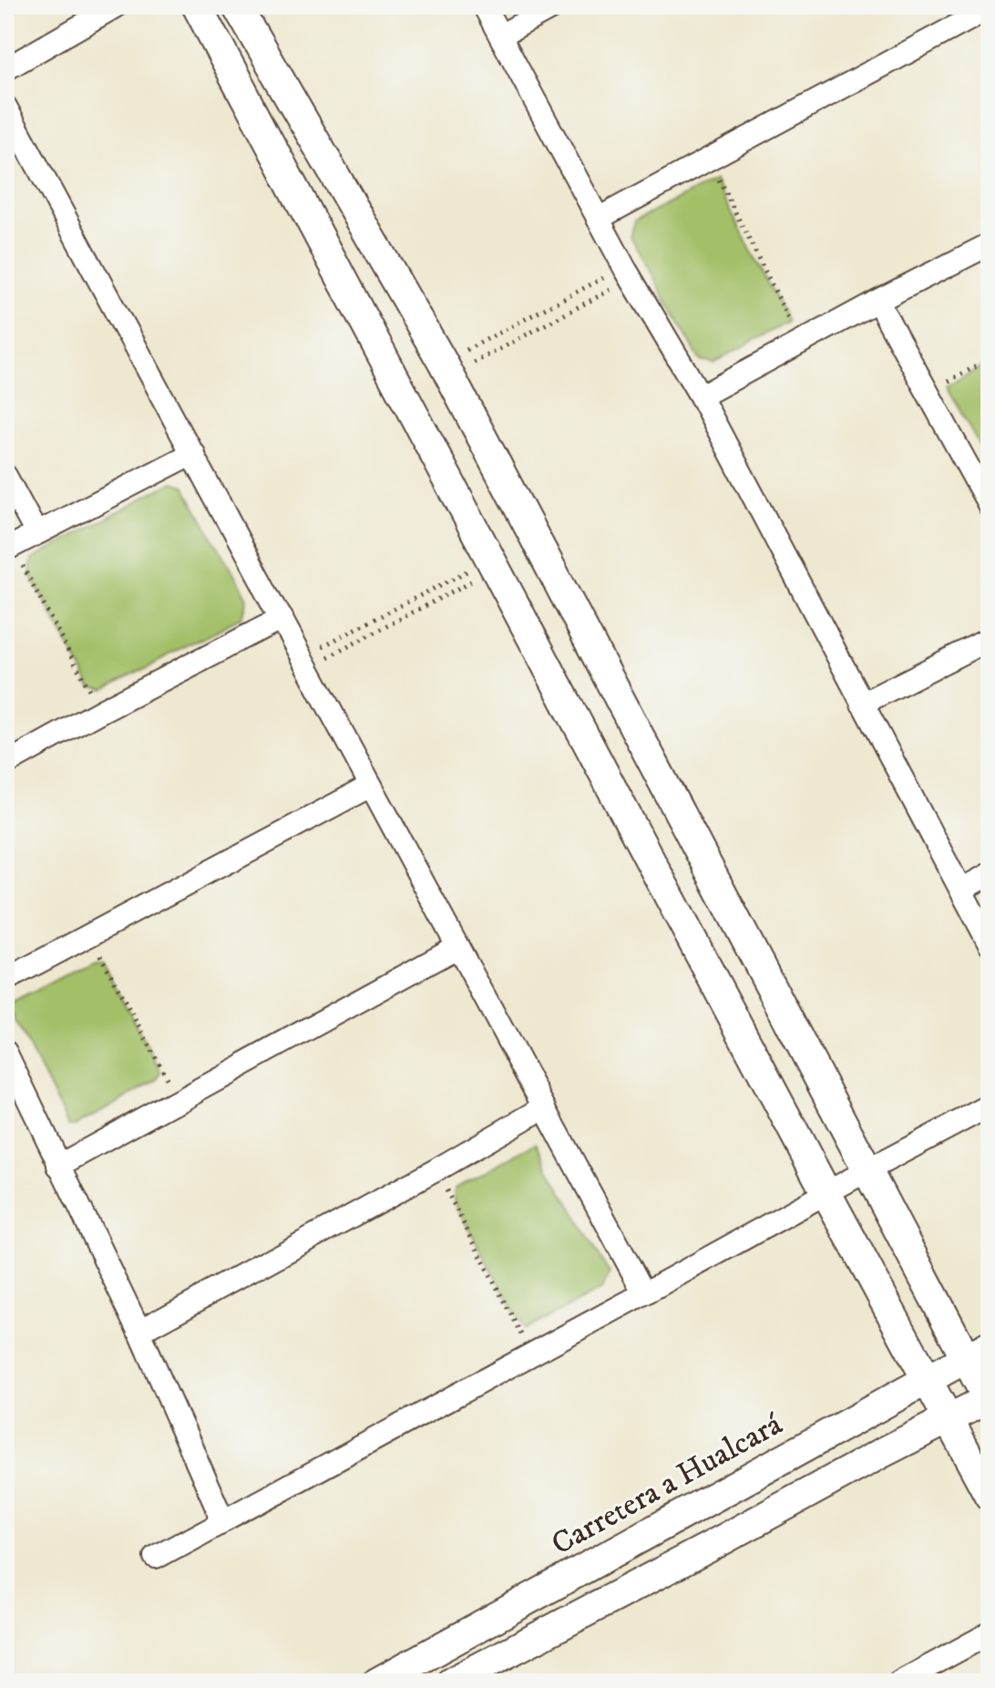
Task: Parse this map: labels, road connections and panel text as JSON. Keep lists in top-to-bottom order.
{
  "streets": {
    "street": ["Carretera a Hualcará"]
  }
}
